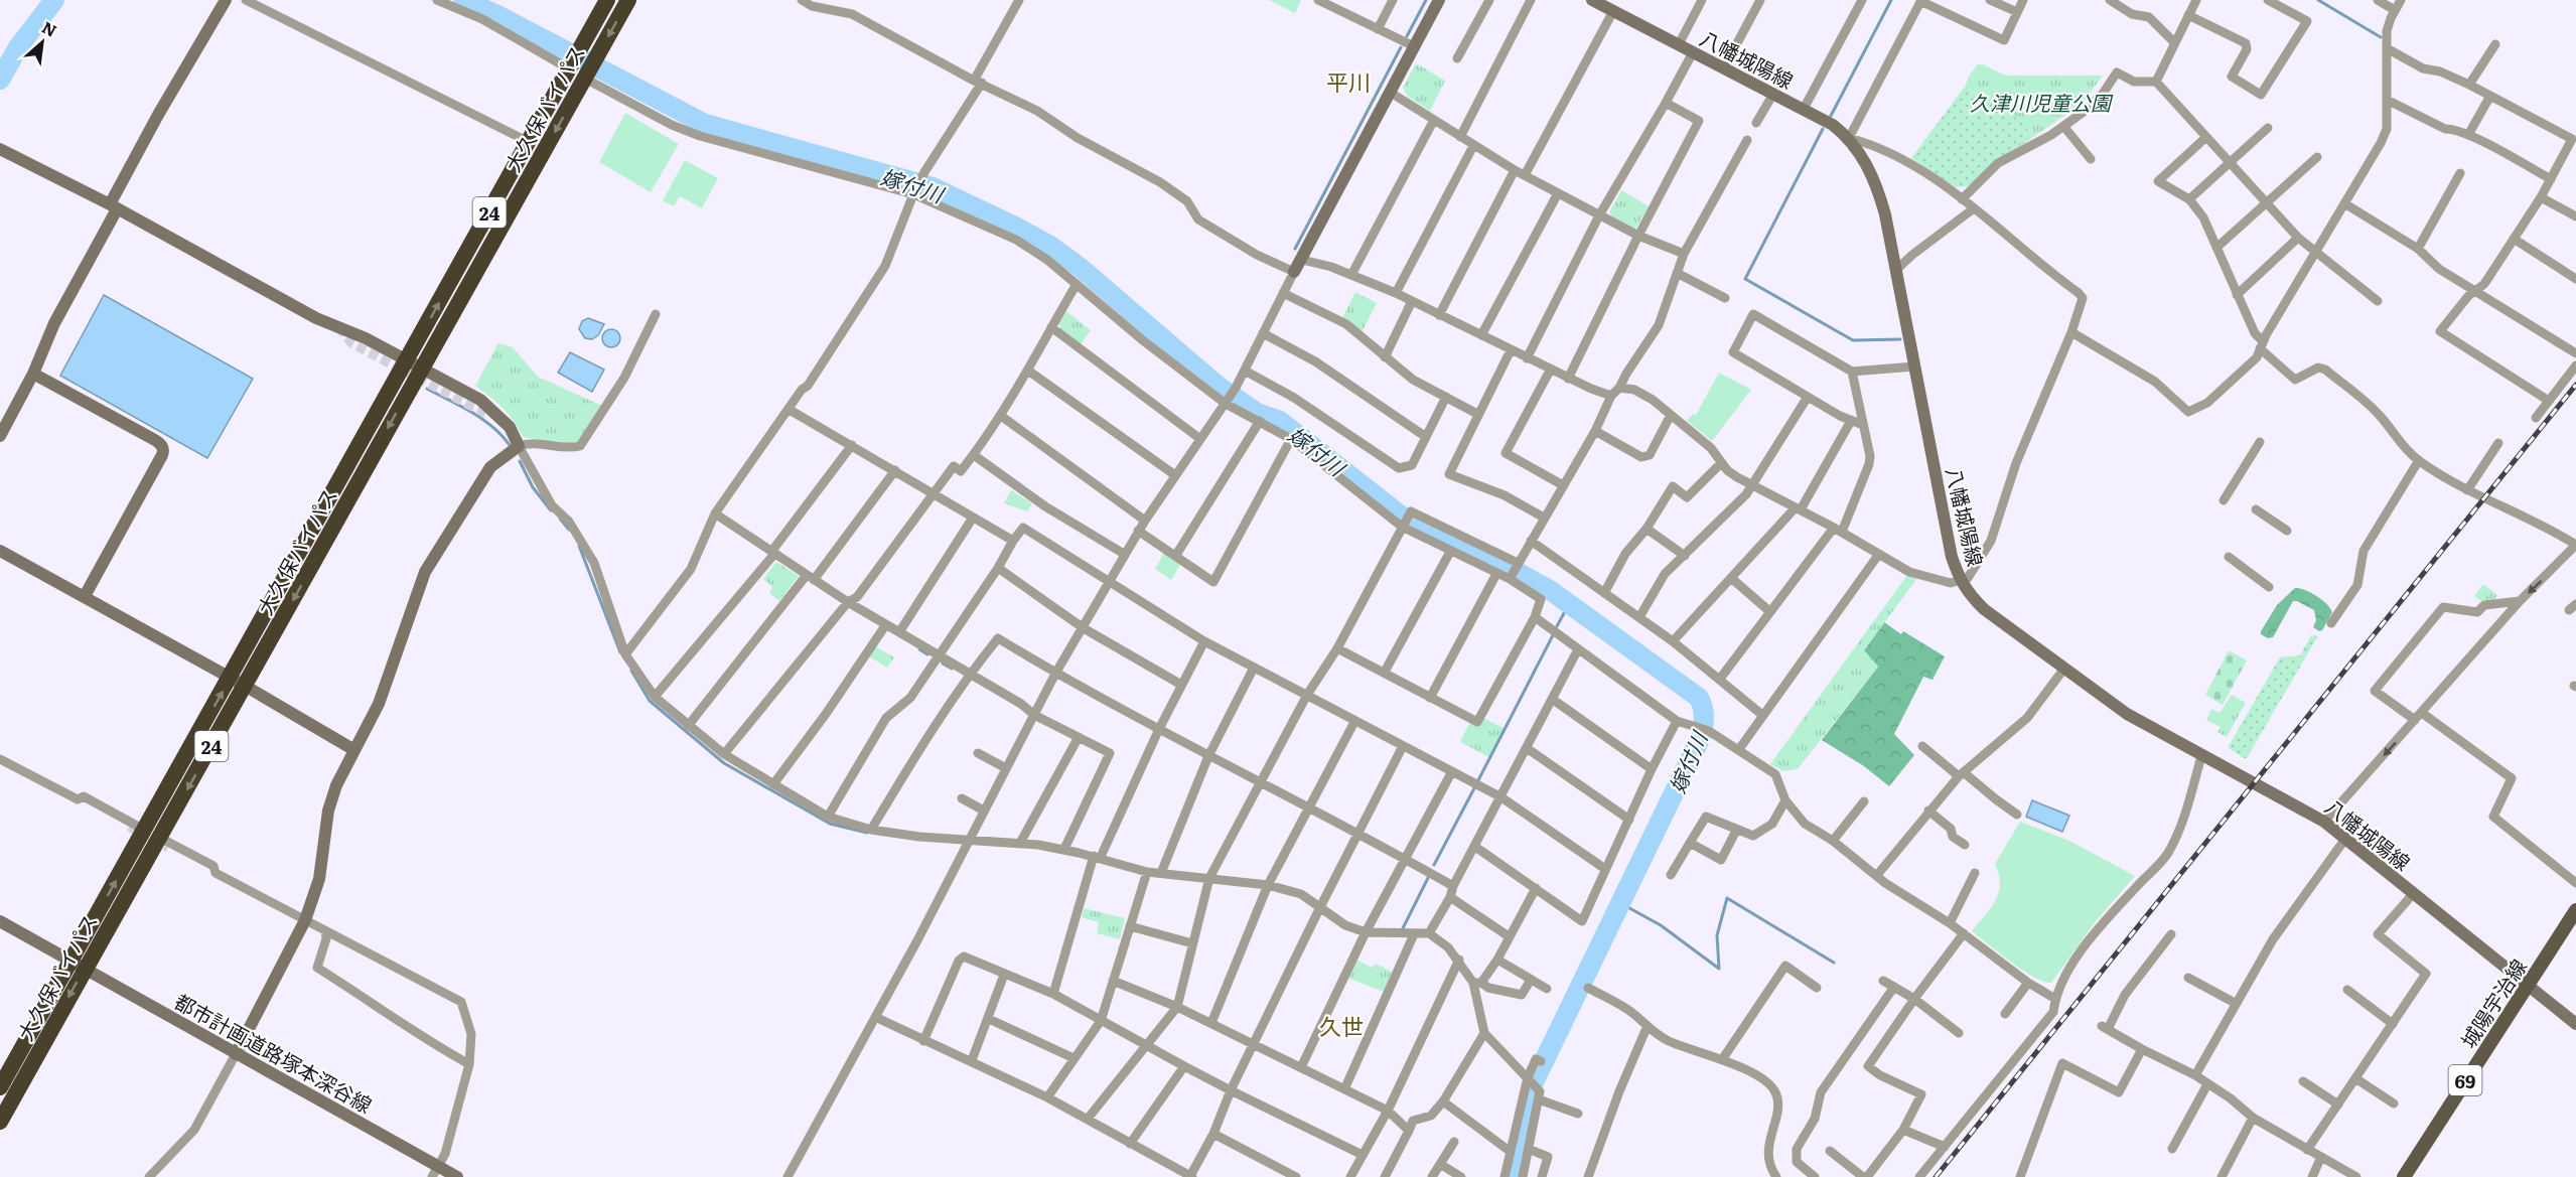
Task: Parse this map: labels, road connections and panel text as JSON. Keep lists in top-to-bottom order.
{
  "streets": {
    "highway": ["大久保バイパス", "24"],
    "main road": ["城陽宇治線", "69"],
    "street": ["八幡城陽線", "都市計画道路塚本深谷線"]
  },
  "crossings": [
    ["八幡城陽線", "城陽宇治線"],
    ["大久保バイパス", "都市計画道路塚本深谷線"]
  ],
  "districts": ["平川", "久世"],
  "water": ["嫁付川"],
  "parks": ["久津川児童公園"],
  "north": "top right"
}
